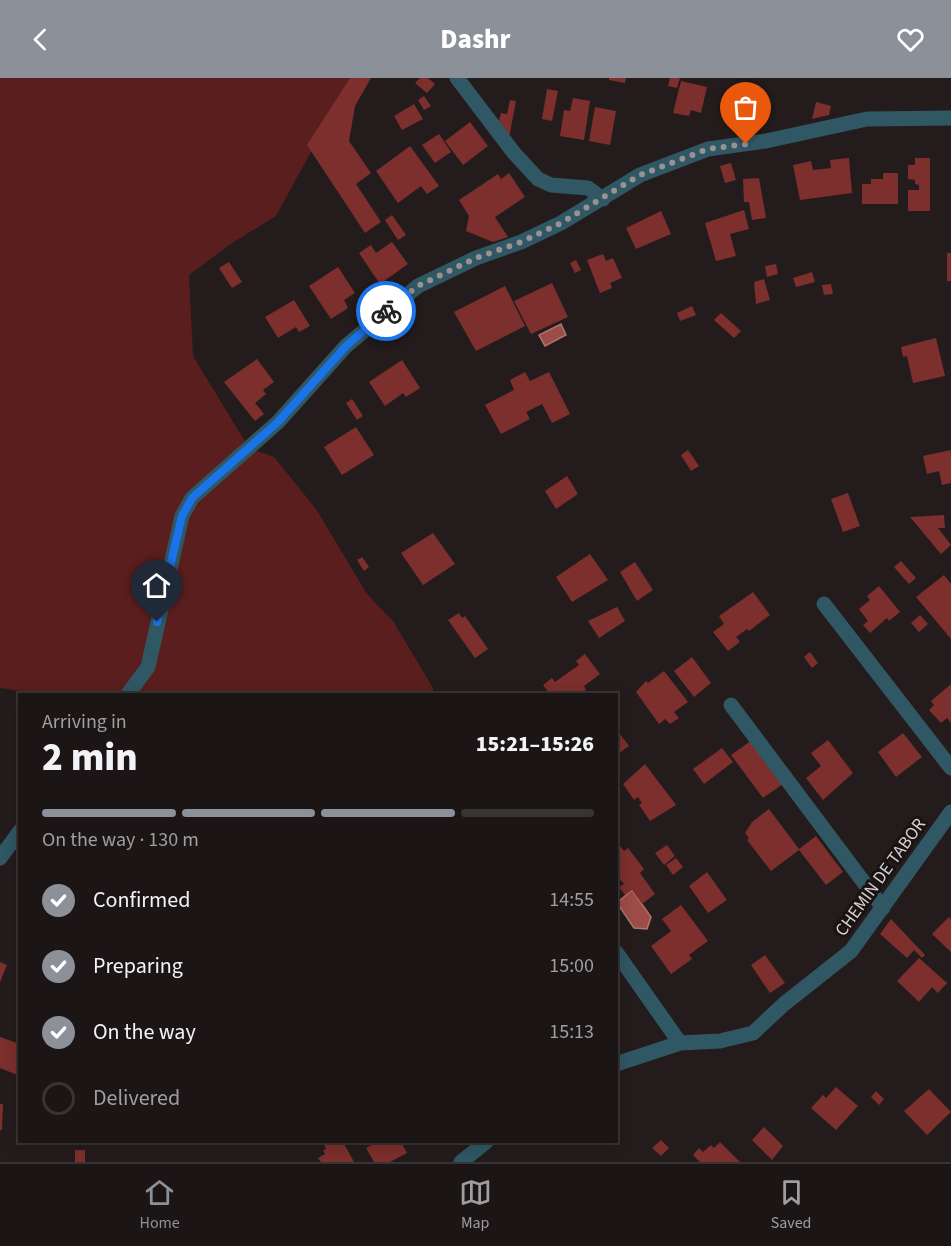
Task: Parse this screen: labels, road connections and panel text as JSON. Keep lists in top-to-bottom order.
{
  "streets": {
    "street": ["CHEMIN DE TABOR"]
  },
  "page": {
    "header": "Dashr",
    "heading": ["2 min", "Arriving in", "15:21–15:26"],
    "bar": "On the way · 130 m",
    "list": [
      ["Confirmed", "14:55"],
      ["Preparing", "15:00"],
      ["On the way", "15:13"],
      "Delivered"
    ],
    "tabs": ["Home", "Map", "Saved"]
  }
}
